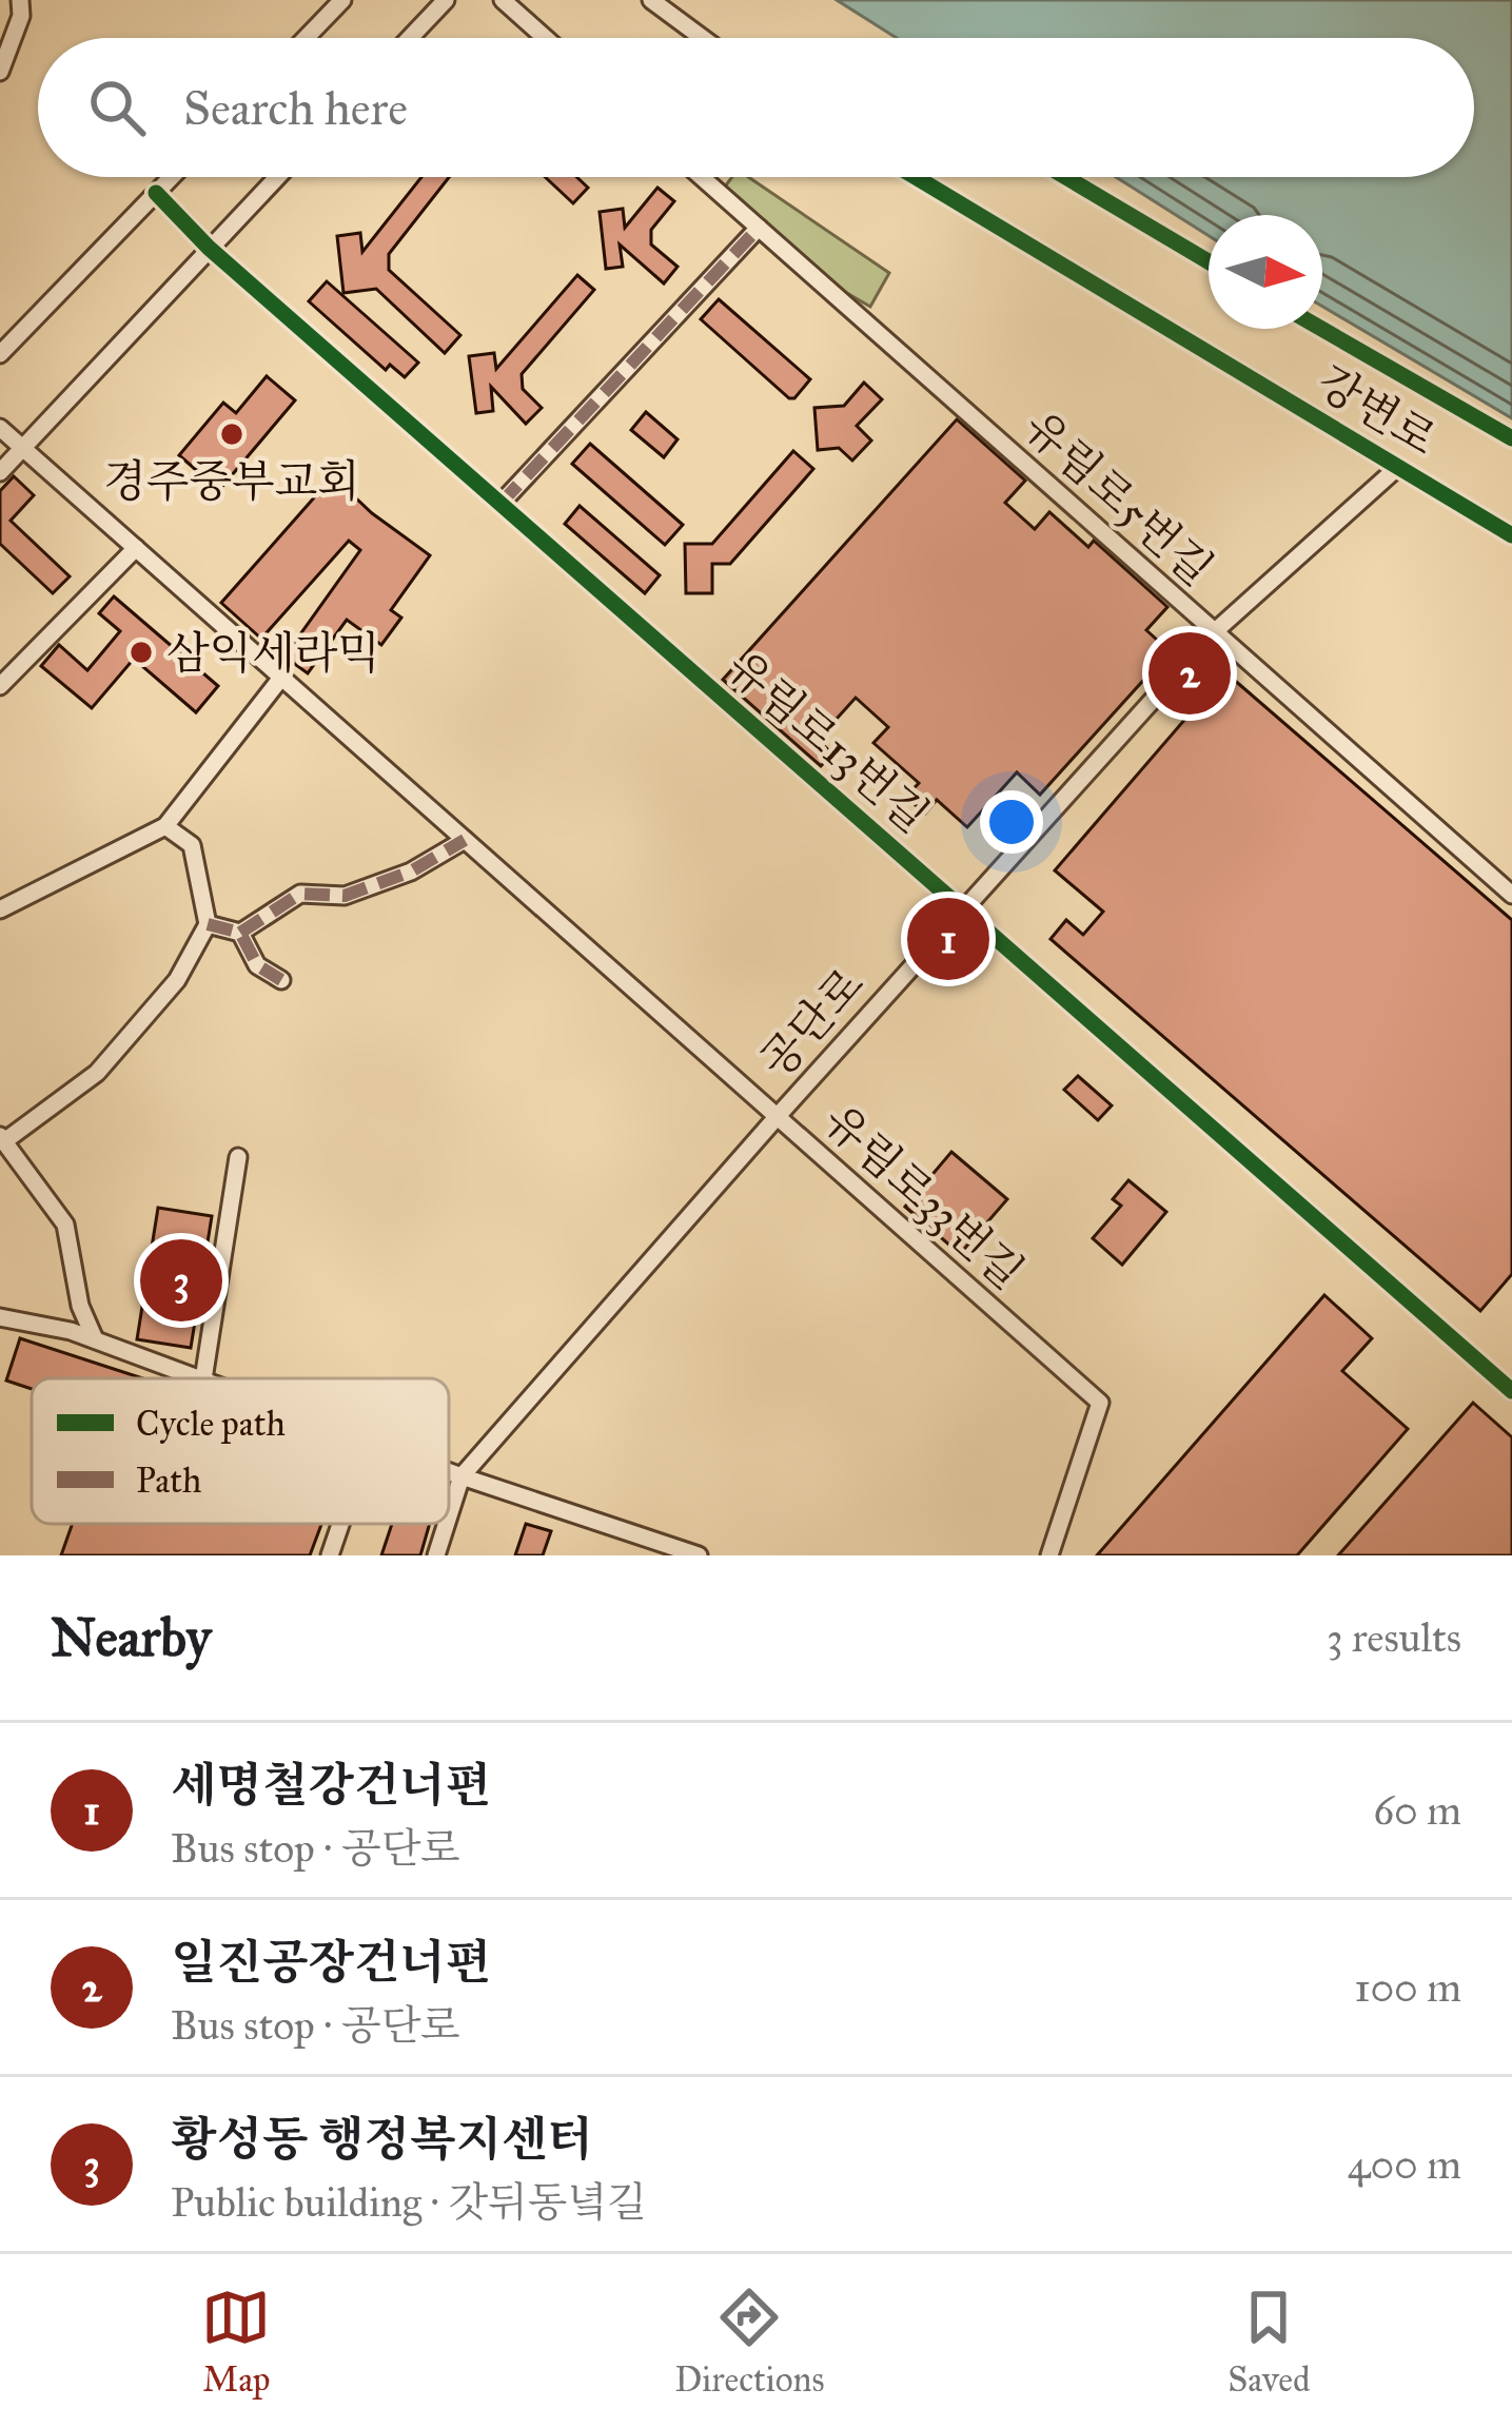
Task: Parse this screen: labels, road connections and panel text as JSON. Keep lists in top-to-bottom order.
{
  "streets": {
    "street": [
      "강변로",
      "유림로5번길",
      "유림로13번길",
      "공단로",
      "유림로33번길"
    ]
  },
  "crossings": [
    ["강변로", "공단로"],
    ["유림로5번길", "공단로"],
    ["유림로13번길", "공단로"],
    ["공단로", "유림로33번길"]
  ],
  "places": ["경주중부교회", "삼익세라믹"],
  "legend": ["Cycle path", "Path"],
  "north": "right",
  "page": {
    "search": "Search here",
    "pins": ["2", "1", "3"],
    "heading": ["Nearby", "3 results"],
    "list": [
      {
        "mark": "1",
        "name": "세명철강건너편",
        "note": "Bus stop · 공단로",
        "value": "60 m"
      },
      {
        "mark": "2",
        "name": "일진공장건너편",
        "note": "Bus stop · 공단로",
        "value": "100 m"
      },
      {
        "mark": "3",
        "name": "황성동 행정복지센터",
        "note": "Public building · 갓뒤동녘길",
        "value": "400 m"
      }
    ],
    "nav": ["Map", "Directions", "Saved"]
  }
}
